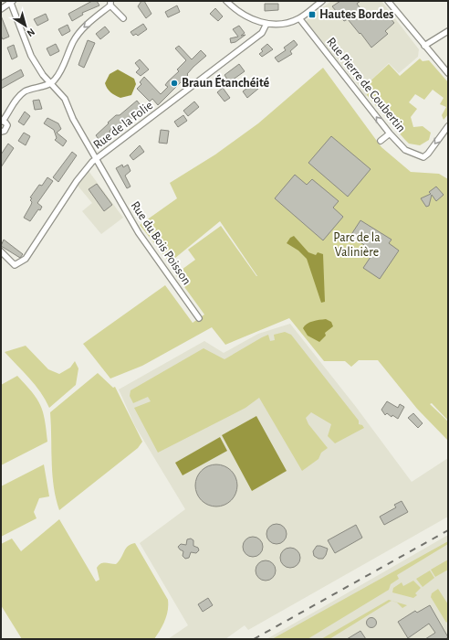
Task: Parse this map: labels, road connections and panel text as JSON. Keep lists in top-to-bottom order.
{
  "streets": {
    "street": ["Rue Pierre de Coubertin", "Rue de la Folie", "Rue du Bois Poisson"]
  },
  "crossings": [
    ["Rue de la Folie", "Rue du Bois Poisson"]
  ],
  "one_way": ["Rue Pierre de Coubertin"],
  "parks": ["Parc de la Valinière"],
  "places": {
    "transit": ["Hautes Bordes"],
    "other": ["Braun Étanchéité"]
  },
  "north": "bottom right"
}
